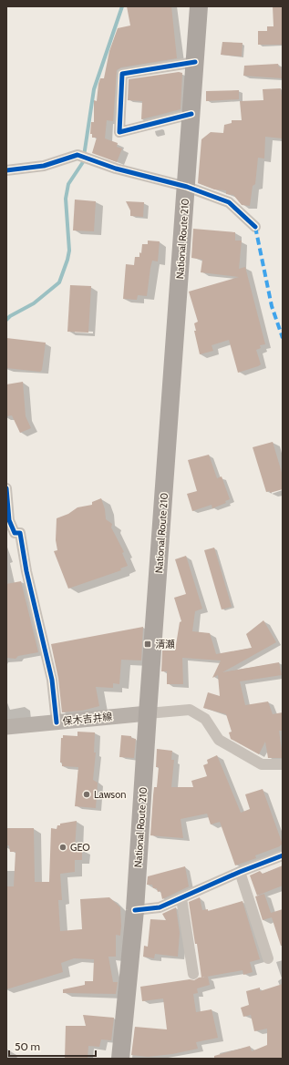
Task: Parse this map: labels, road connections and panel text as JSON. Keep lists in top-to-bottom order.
{
  "streets": {
    "highway": ["National Route 210"],
    "main road": ["保木吉井線"]
  },
  "crossings": [
    ["National Route 210", "保木吉井線"]
  ],
  "places": {
    "transit": ["清瀬"],
    "other": ["Lawson", "GEO"]
  },
  "scale_bar": "50 m"
}
